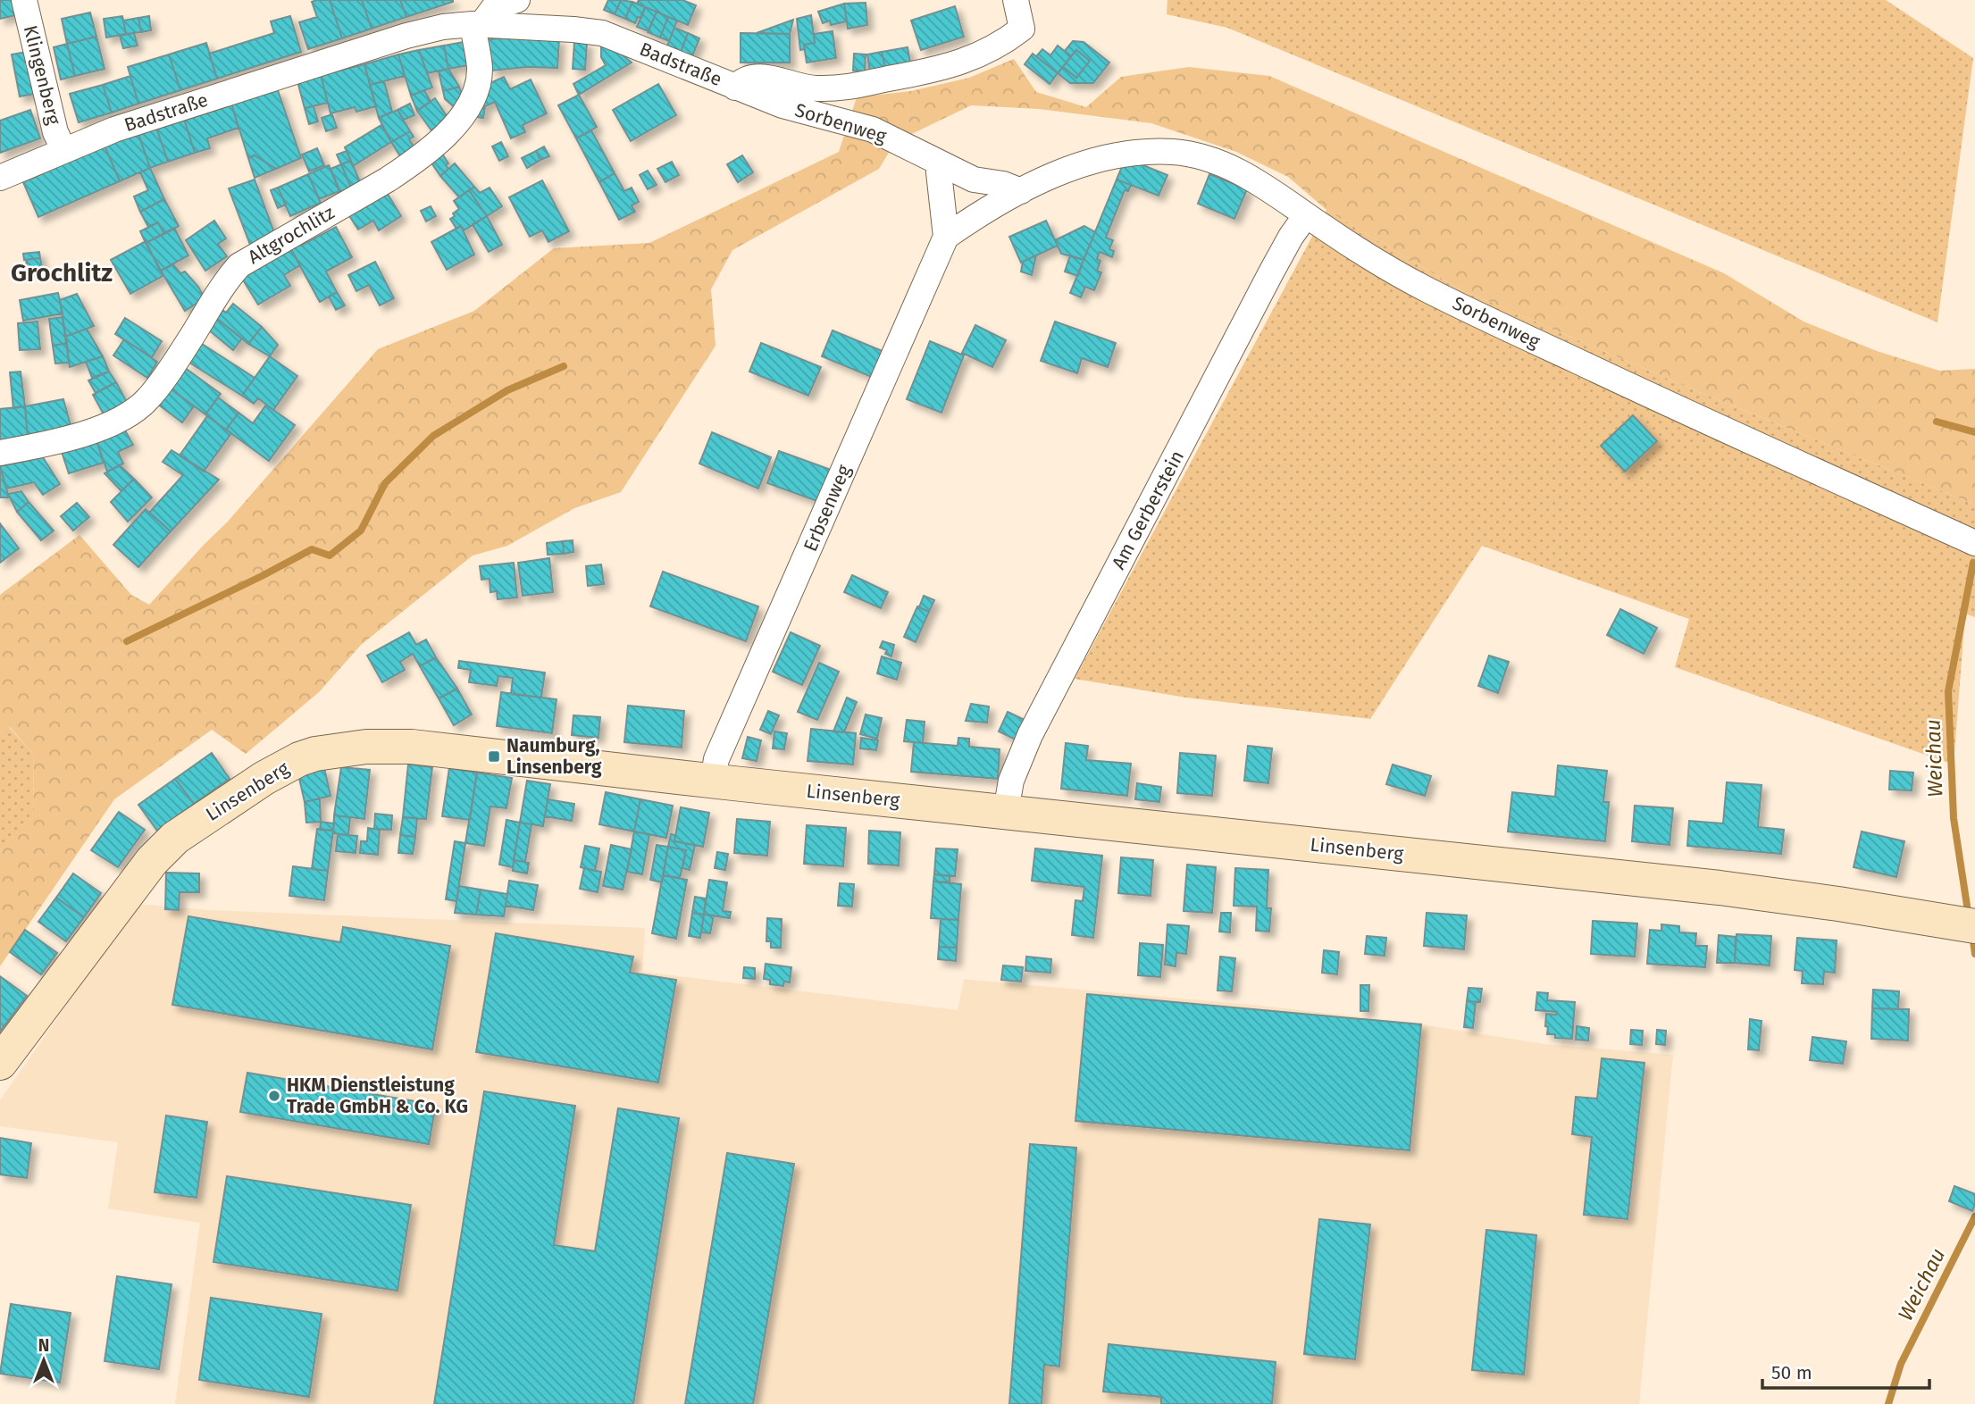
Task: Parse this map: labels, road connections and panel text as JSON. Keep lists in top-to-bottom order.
{
  "streets": {
    "main road": ["Linsenberg"],
    "street": [
      "Badstraße",
      "Klingenberg",
      "Sorbenweg",
      "Altgrochlitz",
      "Erbsenweg",
      "Am Gerberstein"
    ]
  },
  "crossings": [
    ["Badstraße", "Klingenberg"],
    ["Badstraße", "Sorbenweg"],
    ["Badstraße", "Altgrochlitz"],
    ["Sorbenweg", "Erbsenweg"],
    ["Sorbenweg", "Am Gerberstein"],
    ["Erbsenweg", "Linsenberg"],
    ["Am Gerberstein", "Linsenberg"]
  ],
  "districts": ["Grochlitz"],
  "water": ["Weichau"],
  "places": {
    "transit": ["Naumburg, Linsenberg"],
    "other": ["HKM Dienstleistung Trade GmbH & Co. KG"]
  },
  "scale_bar": "50 m",
  "north": "top"
}
